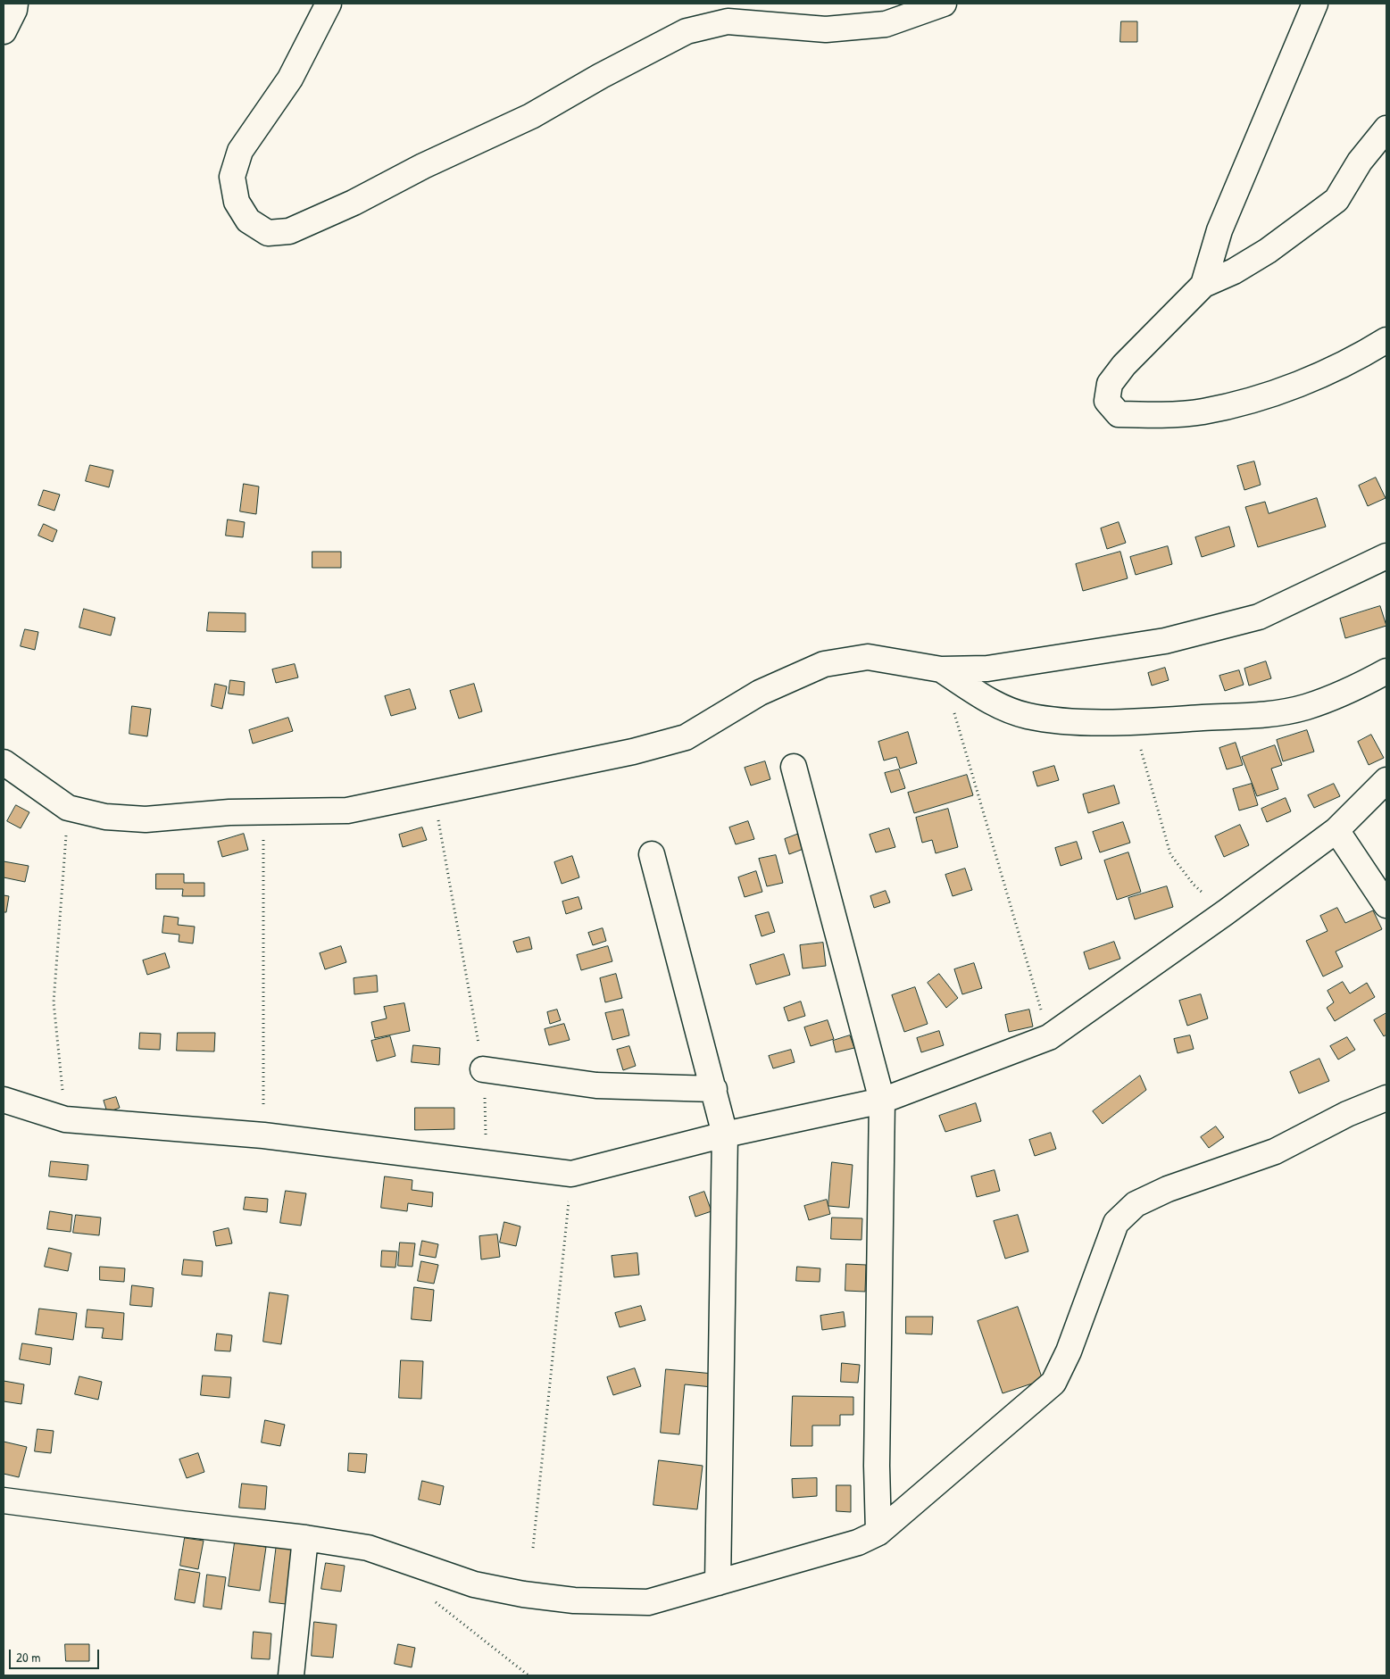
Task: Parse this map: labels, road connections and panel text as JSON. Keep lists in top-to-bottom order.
{
  "scale_bar": "20 m"
}
